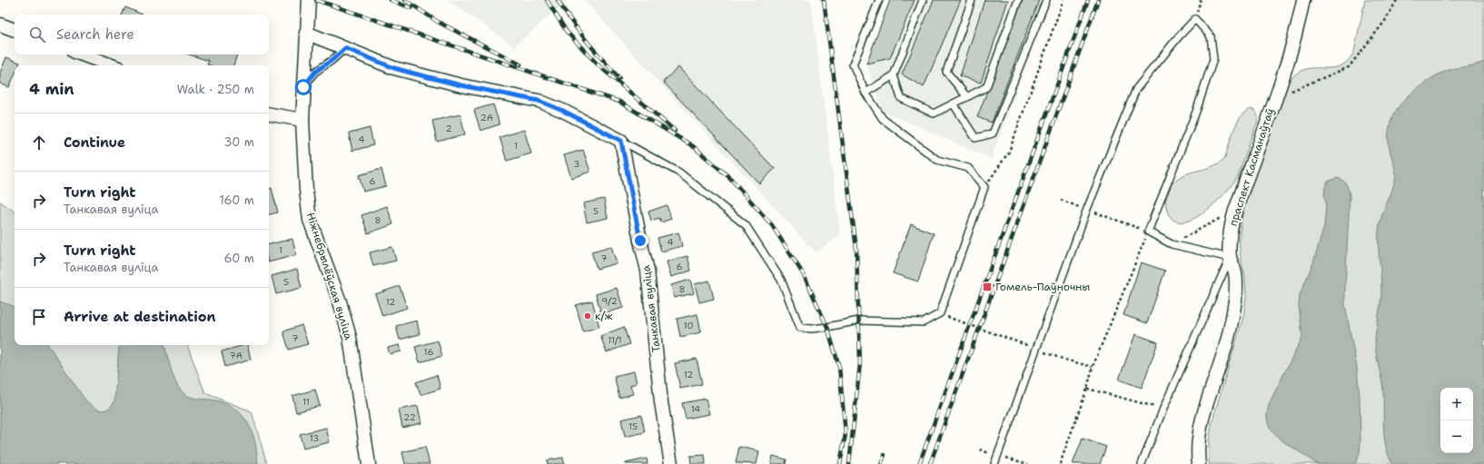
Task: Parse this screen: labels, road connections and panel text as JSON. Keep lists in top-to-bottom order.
{
  "streets": {
    "street": ["праспект Касманаўтаў", "Ніжнебрылёўская вуліца", "Танкавая вуліца"]
  },
  "places": {
    "transit": ["Гомель-Паўночны"],
    "other": ["к/ж"]
  },
  "house_numbers": [
    "2А",
    "2",
    "4",
    "1",
    "3",
    "6",
    "5",
    "8",
    "4",
    "1",
    "7",
    "6",
    "5",
    "8",
    "9/2",
    "12",
    "10",
    "7",
    "11/1",
    "16",
    "7А",
    "12",
    "11",
    "14",
    "22",
    "15",
    "13"
  ],
  "page": {
    "search": "Search here",
    "heading": ["4 min", "Walk · 250 m"],
    "list": [
      ["Continue", "30 m"],
      ["Turn right", "Танкавая вуліца", "160 m"],
      ["Turn right", "Танкавая вуліца", "60 m"],
      "Arrive at destination"
    ],
    "map_buttons": ["+", "−"]
  }
}
